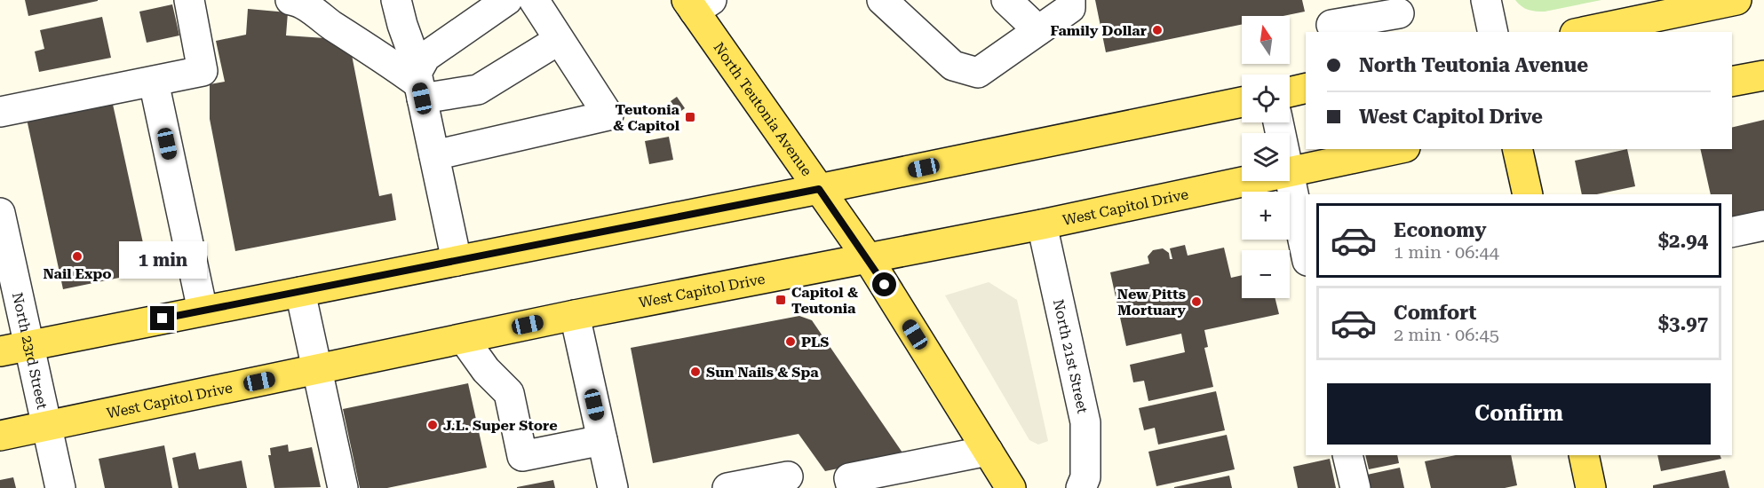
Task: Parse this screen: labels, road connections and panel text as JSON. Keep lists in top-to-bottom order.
{
  "streets": {
    "main road": ["North Teutonia Avenue", "West Capitol Drive"],
    "street": ["North 23rd Street", "North 21st Street"]
  },
  "crossings": [
    ["North Teutonia Avenue", "West Capitol Drive"],
    ["West Capitol Drive", "North 23rd Street"],
    ["West Capitol Drive", "North 21st Street"]
  ],
  "places": {
    "other": [
      "Family Dollar",
      "Nail Expo",
      "New Pitts Mortuary",
      "PLS",
      "Sun Nails & Spa",
      "J.L. Super Store"
    ],
    "transit": ["Teutonia & Capitol", "Capitol & Teutonia"]
  },
  "north": "top",
  "page": {
    "map_buttons": ["+", "−"],
    "banner": ["North Teutonia Avenue", "West Capitol Drive"],
    "list": [
      {
        "name": "Economy",
        "note": "1 min · 06:44",
        "value": "$2.94"
      },
      {
        "name": "Comfort",
        "note": "2 min · 06:45",
        "value": "$3.97"
      }
    ],
    "bubble": "1 min",
    "buttons": "Confirm"
  }
}
